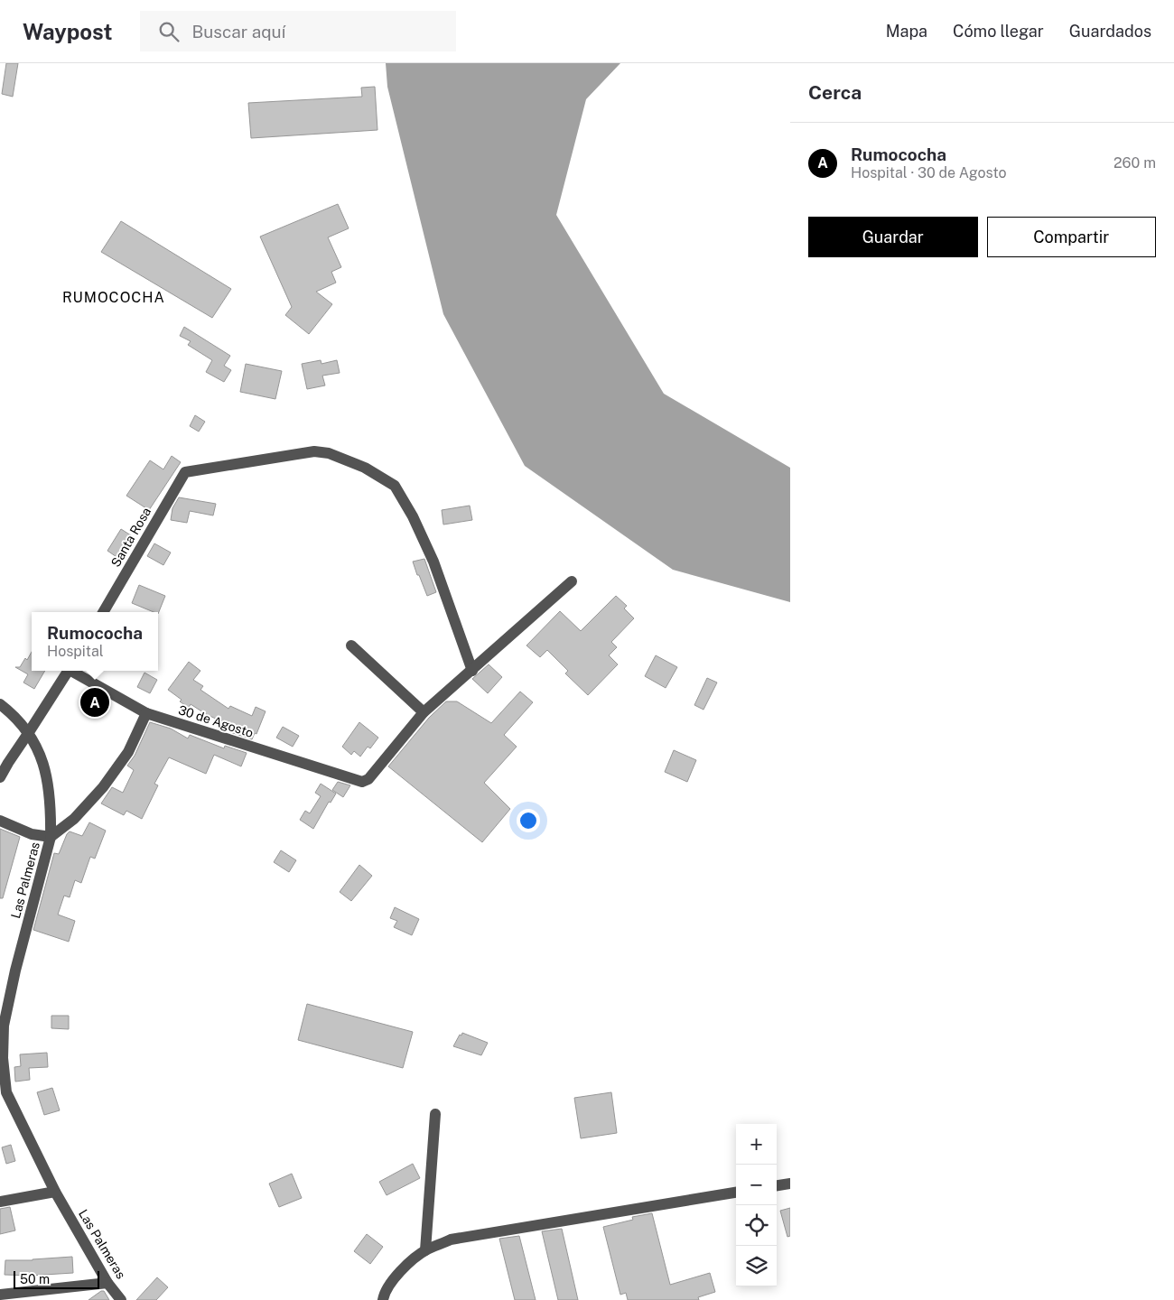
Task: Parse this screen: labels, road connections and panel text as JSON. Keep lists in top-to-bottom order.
{
  "streets": {
    "street": ["Santa Rosa", "30 de Agosto", "Las Palmeras"]
  },
  "crossings": [
    ["30 de Agosto", "Las Palmeras"]
  ],
  "districts": ["RUMOCOCHA"],
  "scale_bar": "50 m",
  "page": {
    "header": "Waypost",
    "search": "Buscar aquí",
    "nav": ["Mapa", "Cómo llegar", "Guardados"],
    "heading": "Cerca",
    "list": [
      {
        "mark": "A",
        "name": "Rumococha",
        "note": "Hospital · 30 de Agosto",
        "value": "260 m"
      }
    ],
    "buttons": ["Guardar", "Compartir"],
    "popup": ["Rumococha", "Hospital"],
    "pins": "A",
    "map_buttons": ["+", "−"],
    "scale": "50 m"
  }
}
